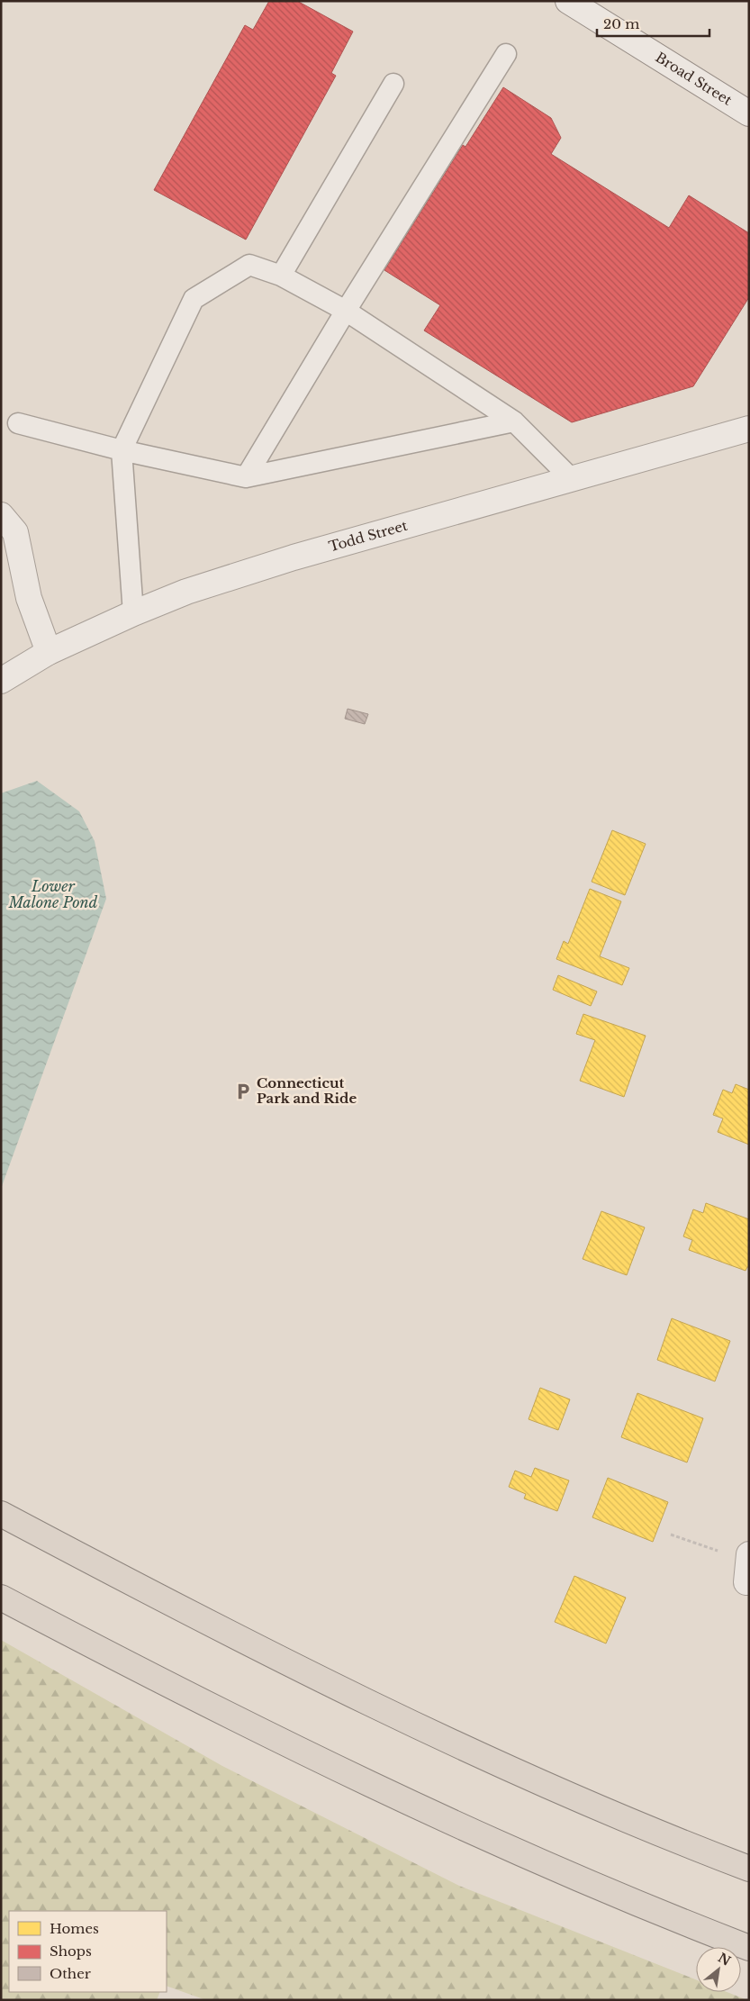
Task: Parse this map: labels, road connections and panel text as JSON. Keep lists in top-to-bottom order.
{
  "streets": {
    "street": ["Broad Street", "Todd Street"]
  },
  "water": ["Lower Malone Pond"],
  "places": {
    "parking": ["Connecticut Park and Ride"]
  },
  "legend": ["Homes", "Shops", "Other"],
  "scale_bar": "20 m",
  "north": "top right"
}
